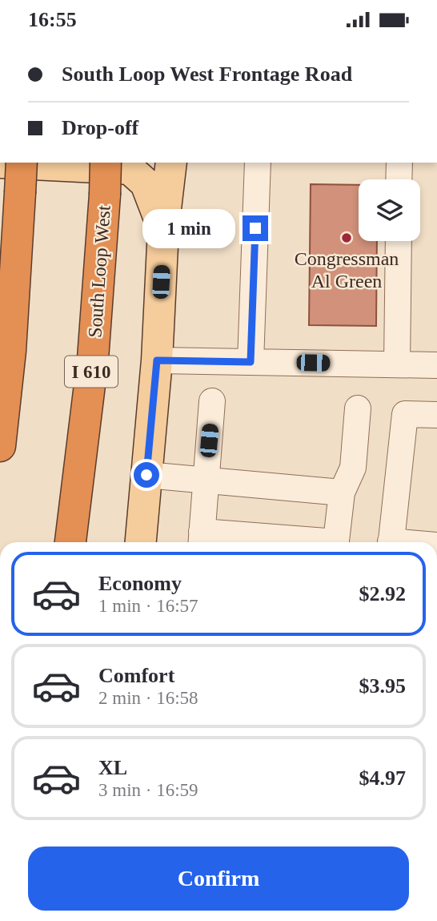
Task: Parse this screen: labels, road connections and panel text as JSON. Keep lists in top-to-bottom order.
{
  "streets": {
    "highway": ["South Loop West", "I 610"]
  },
  "places": ["Congressman Al Green"],
  "page": {
    "status": "16:55",
    "banner": ["South Loop West Frontage Road", "Drop-off"],
    "bubble": "1 min",
    "list": [
      {
        "name": "Economy",
        "note": "1 min · 16:57",
        "value": "$2.92"
      },
      {
        "name": "Comfort",
        "note": "2 min · 16:58",
        "value": "$3.95"
      },
      {
        "name": "XL",
        "note": "3 min · 16:59",
        "value": "$4.97"
      }
    ],
    "buttons": "Confirm"
  }
}
